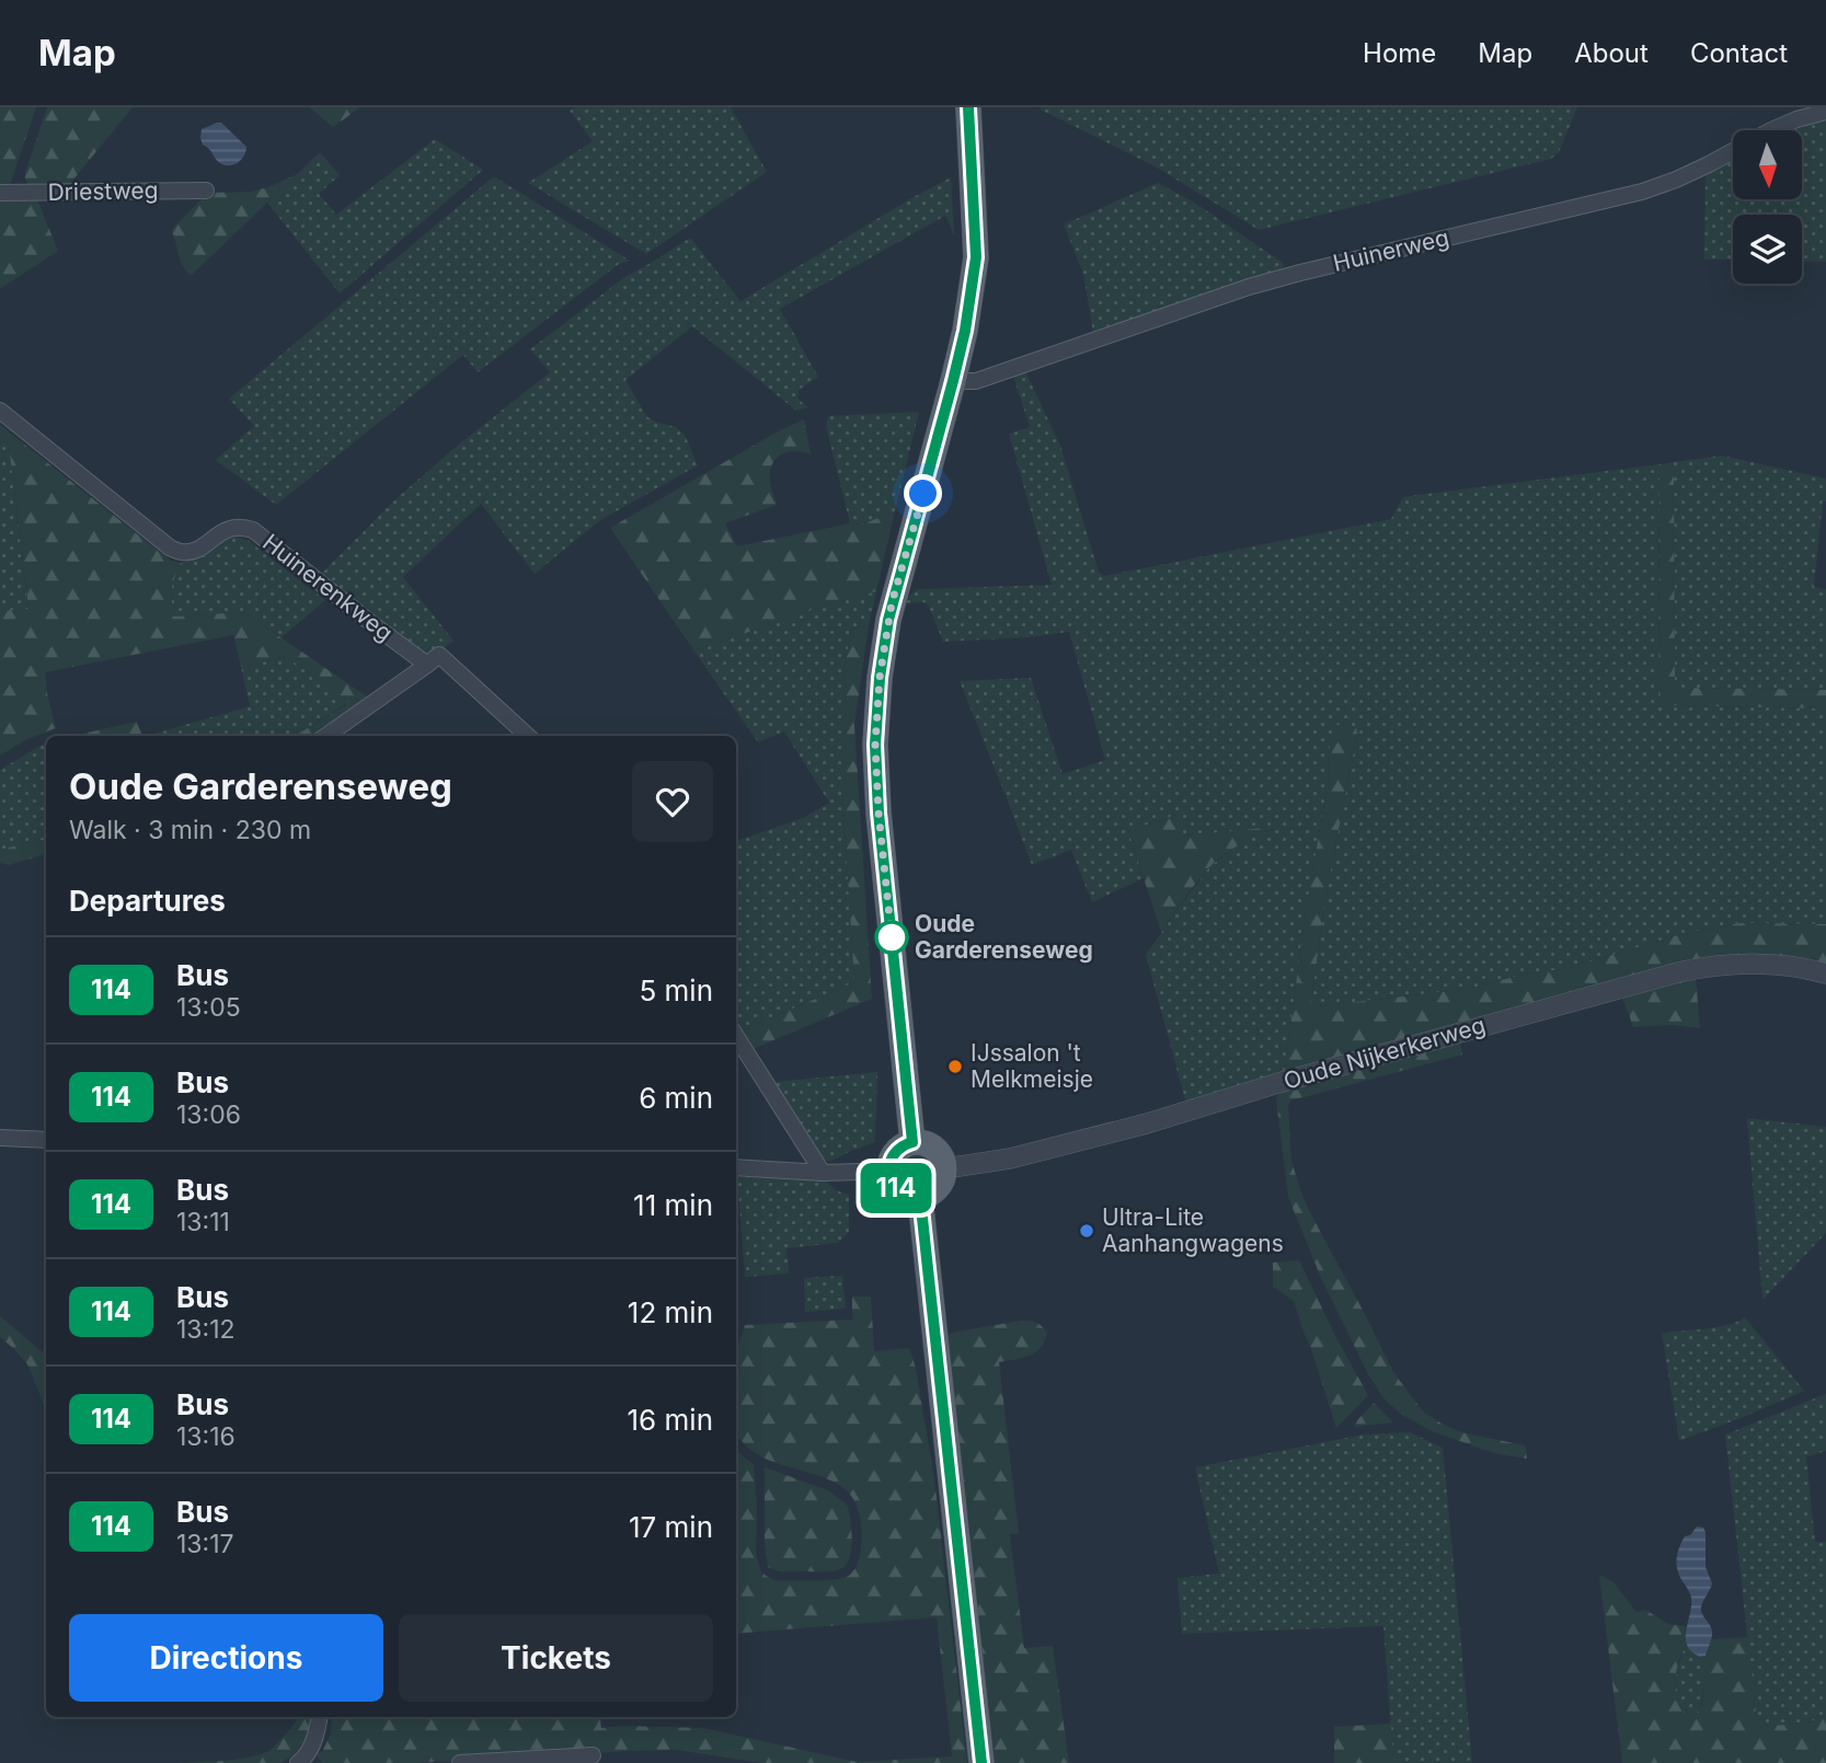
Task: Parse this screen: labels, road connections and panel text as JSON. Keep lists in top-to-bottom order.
{
  "streets": {
    "street": [
      "Driestweg",
      "Huinerweg",
      "Huinerenkweg",
      "Oude Nijkerkerweg"
    ]
  },
  "places": ["Oude Garderenseweg", "IJssalon 't Melkmeisje", "Ultra-Lite Aanhangwagens"],
  "lines": ["bus line 114"],
  "north": "bottom",
  "page": {
    "header": "Map",
    "nav": [
      "Home",
      "Map",
      "About",
      "Contact"
    ],
    "on_map": "114",
    "heading": [
      ["Oude Garderenseweg", "Walk · 3 min · 230 m"],
      "Departures"
    ],
    "list": [
      {
        "mark": "114",
        "name": "Bus",
        "note": "13:05",
        "value": "5 min"
      },
      {
        "mark": "114",
        "name": "Bus",
        "note": "13:06",
        "value": "6 min"
      },
      {
        "mark": "114",
        "name": "Bus",
        "note": "13:11",
        "value": "11 min"
      },
      {
        "mark": "114",
        "name": "Bus",
        "note": "13:12",
        "value": "12 min"
      },
      {
        "mark": "114",
        "name": "Bus",
        "note": "13:16",
        "value": "16 min"
      },
      {
        "mark": "114",
        "name": "Bus",
        "note": "13:17",
        "value": "17 min"
      }
    ],
    "buttons": ["Directions", "Tickets"]
  }
}
